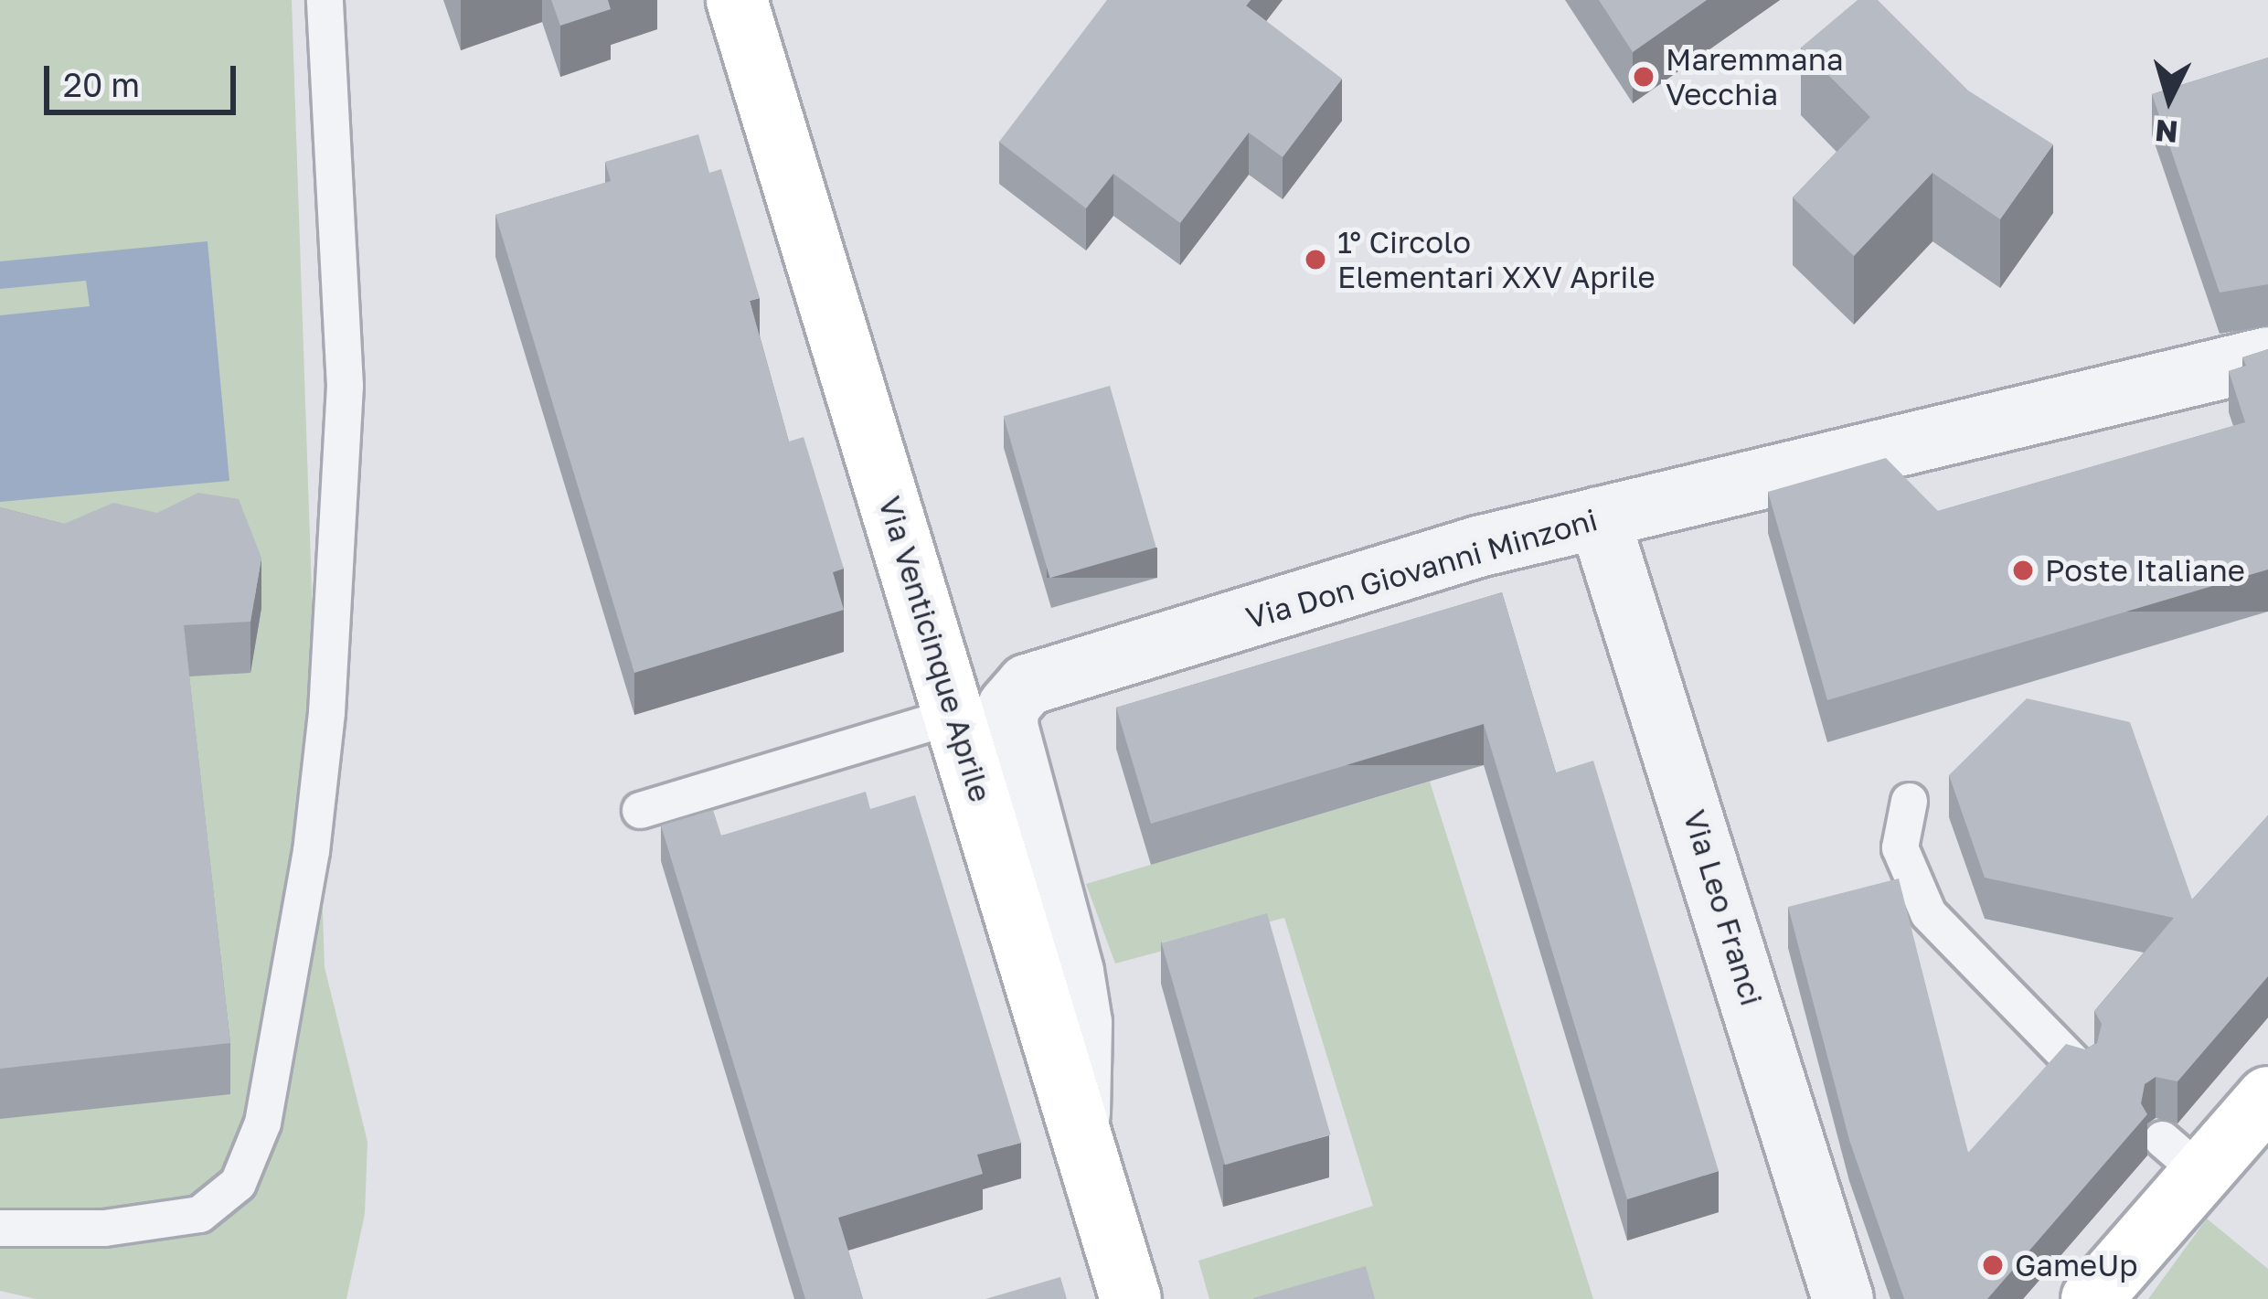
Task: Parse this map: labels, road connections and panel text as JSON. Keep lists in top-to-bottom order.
{
  "streets": {
    "main road": ["Via Venticinque Aprile"],
    "street": ["Via Don Giovanni Minzoni", "Via Leo Franci"]
  },
  "crossings": [
    ["Via Don Giovanni Minzoni", "Via Venticinque Aprile"],
    ["Via Don Giovanni Minzoni", "Via Leo Franci"]
  ],
  "places": [
    "Maremmana Vecchia",
    "1° Circolo Elementari XXV Aprile",
    "Poste Italiane",
    "GameUp"
  ],
  "scale_bar": "20 m",
  "north": "bottom"
}
